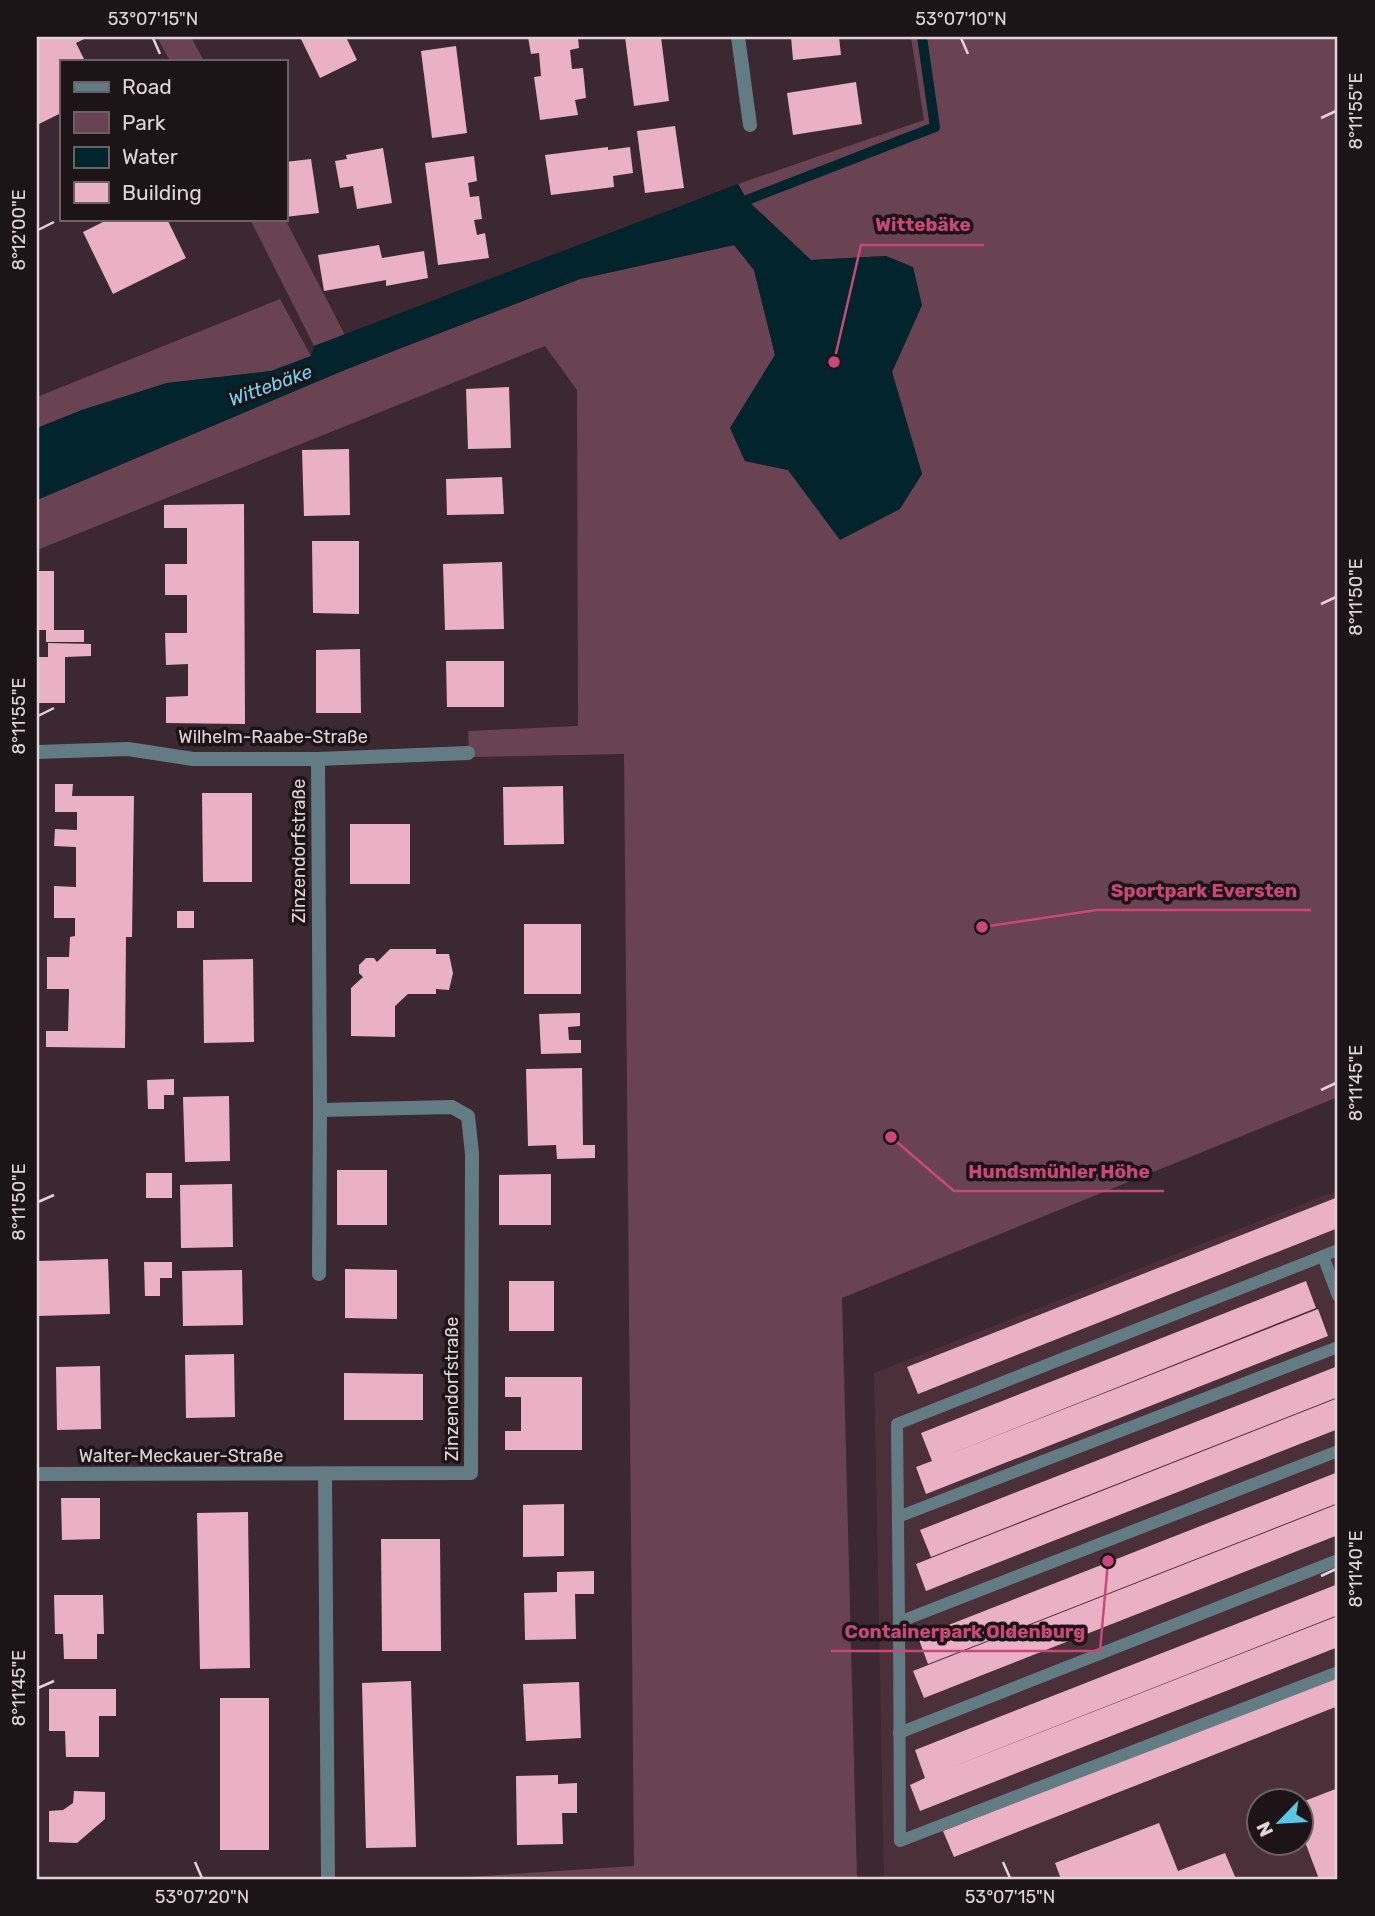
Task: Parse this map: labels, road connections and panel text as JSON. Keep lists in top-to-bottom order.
{
  "streets": {
    "street": ["Wilhelm-Raabe-Straße", "Zinzendorfstraße", "Walter-Meckauer-Straße"]
  },
  "crossings": [
    ["Wilhelm-Raabe-Straße", "Zinzendorfstraße"],
    ["Zinzendorfstraße", "Walter-Meckauer-Straße"]
  ],
  "water": ["Wittebäke"],
  "places": [
    "Wittebäke",
    "Sportpark Eversten",
    "Hundsmühler Höhe",
    "Containerpark Oldenburg"
  ],
  "legend": [
    "Road",
    "Park",
    "Water",
    "Building"
  ],
  "north": "bottom left",
  "coordinates": [
    "53°07'15\"N",
    "53°07'10\"N",
    "8°11'55\"E",
    "8°12'00\"E",
    "8°11'50\"E",
    "8°11'45\"E",
    "8°11'40\"E",
    "53°07'20\"N"
  ]
}
